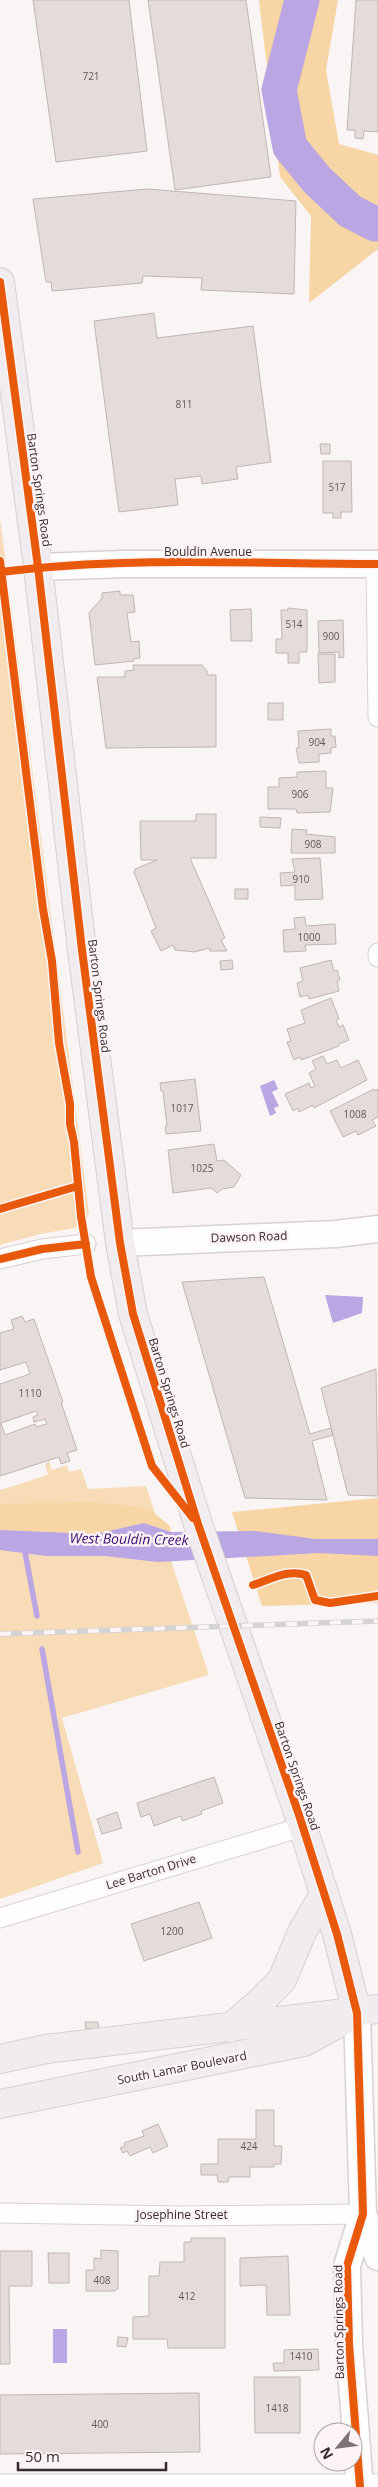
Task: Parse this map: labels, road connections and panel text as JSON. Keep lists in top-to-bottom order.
{
  "streets": {
    "main road": ["Barton Springs Road", "South Lamar Boulevard"],
    "street": [
      "Bouldin Avenue",
      "Dawson Road",
      "Lee Barton Drive",
      "Josephine Street"
    ]
  },
  "crossings": [
    ["Barton Springs Road", "Bouldin Avenue"],
    ["Barton Springs Road", "Dawson Road"],
    ["Barton Springs Road", "Lee Barton Drive"],
    ["Barton Springs Road", "South Lamar Boulevard"],
    ["Barton Springs Road", "Josephine Street"]
  ],
  "water": ["West Bouldin Creek"],
  "house_numbers": [
    "721",
    "811",
    "517",
    "514",
    "900",
    "904",
    "906",
    "908",
    "910",
    "1000",
    "1017",
    "1008",
    "1025",
    "1110",
    "1200",
    "424",
    "408",
    "412",
    "1410",
    "1418",
    "400"
  ],
  "scale_bar": "50 m",
  "north": "bottom left"
}
